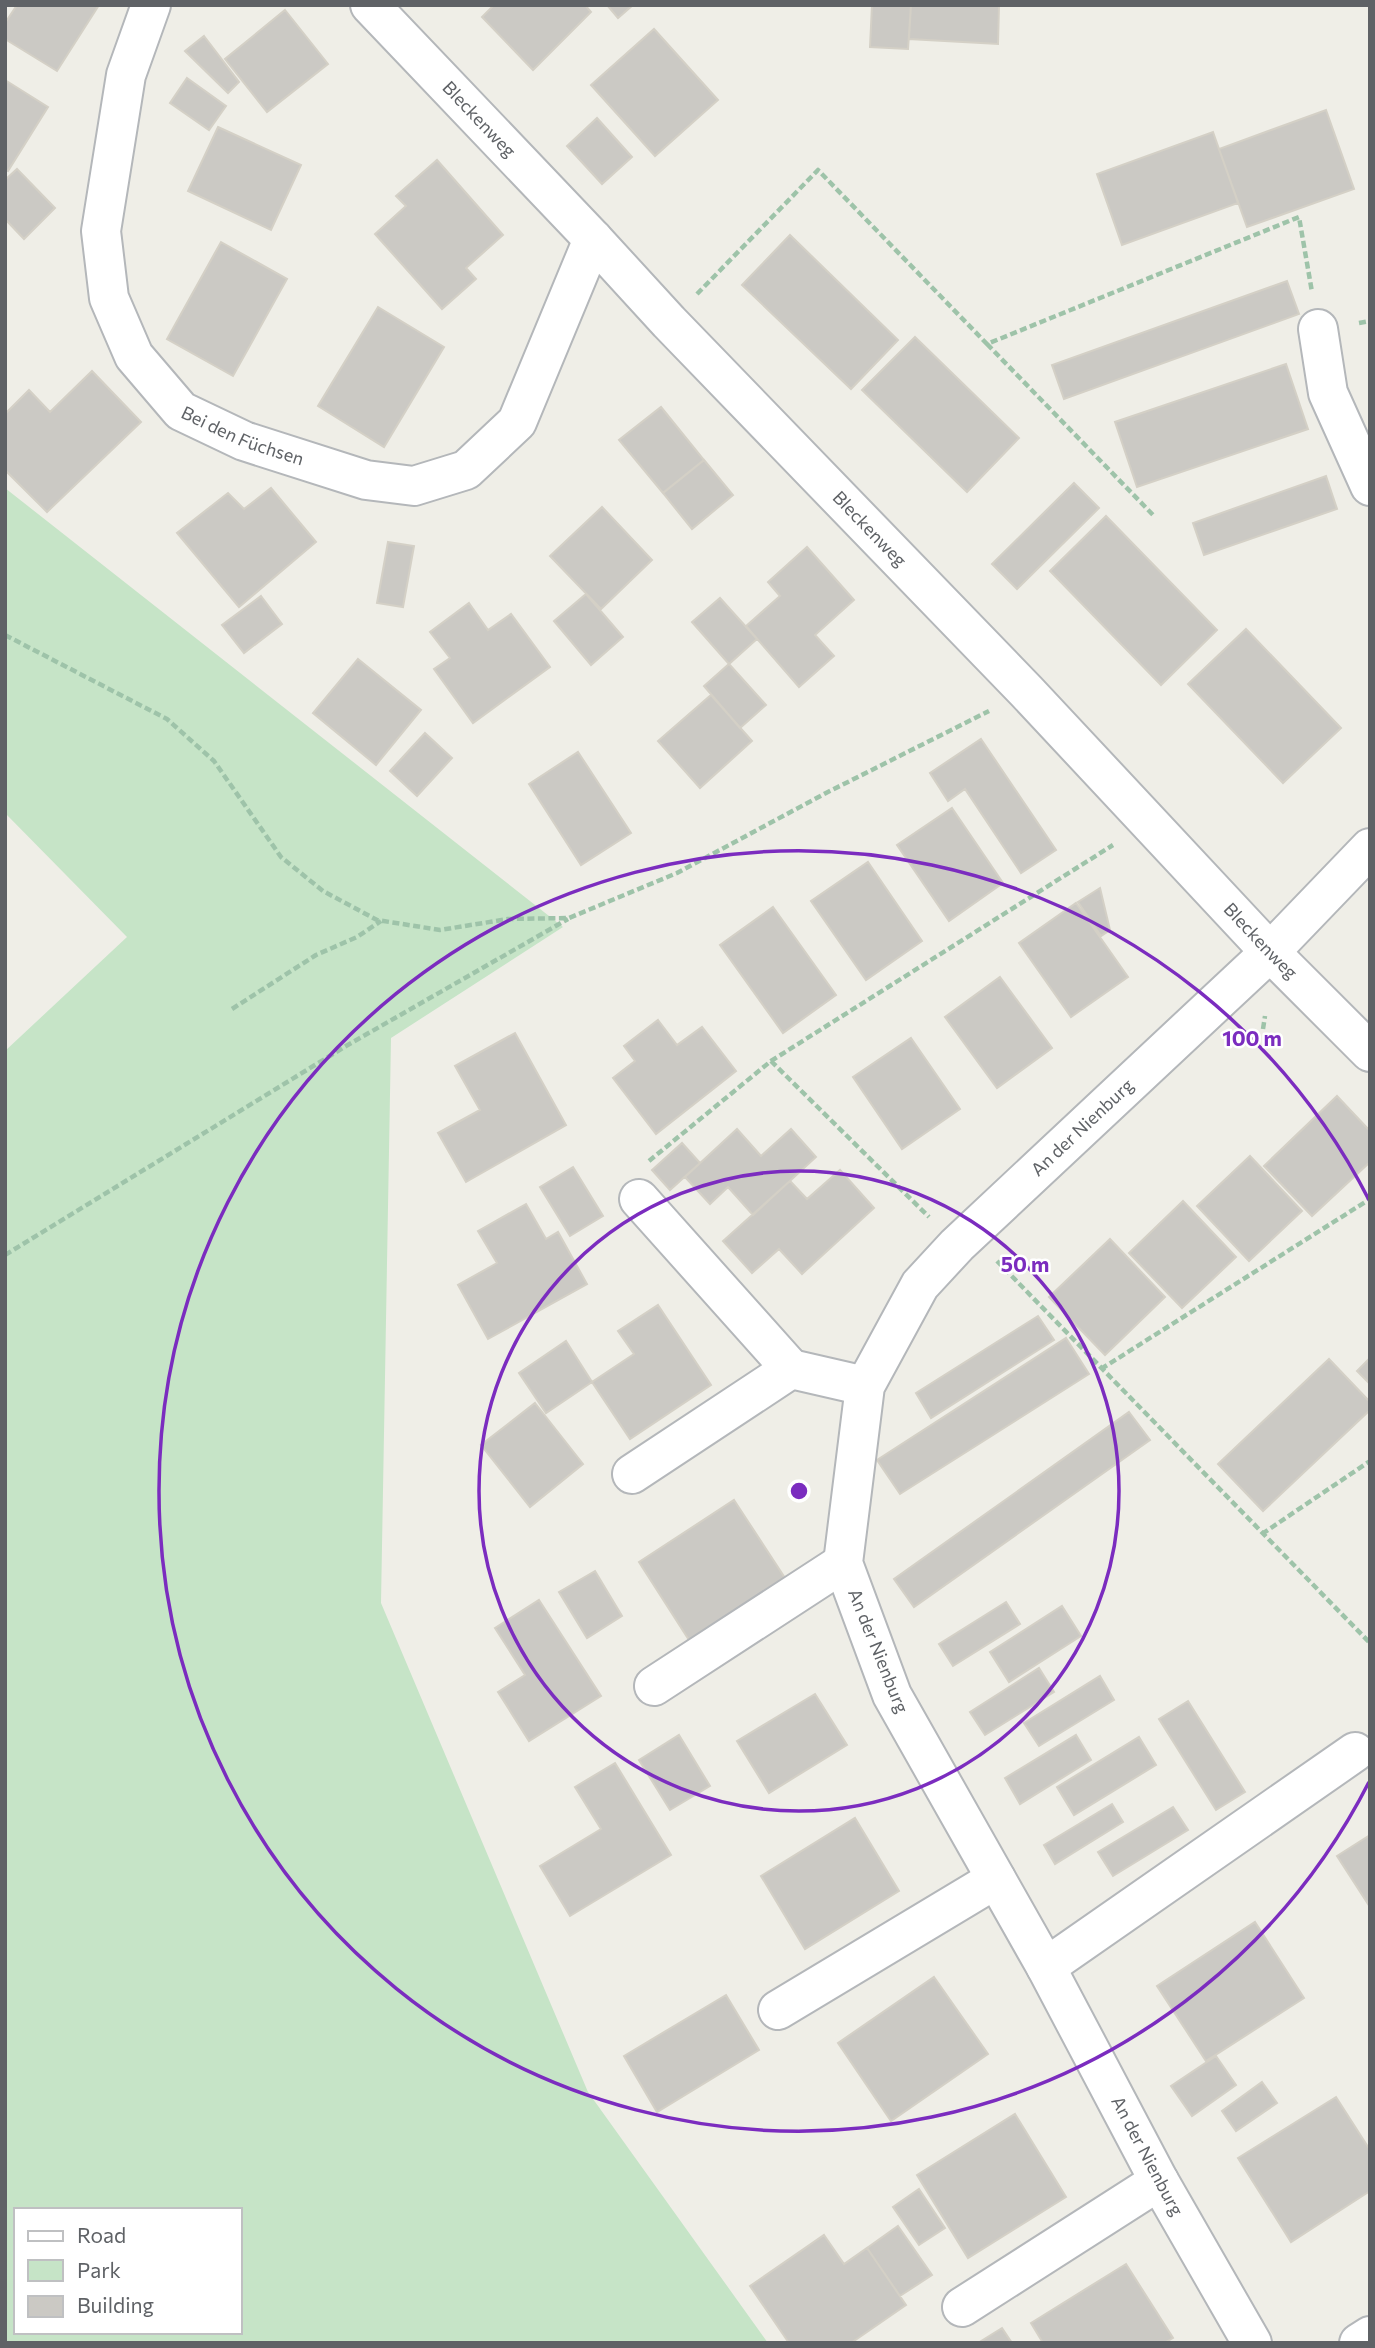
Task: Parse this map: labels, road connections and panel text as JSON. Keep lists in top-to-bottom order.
{
  "streets": {
    "street": ["Bleckenweg", "Bei den Füchsen", "An der Nienburg"]
  },
  "crossings": [
    ["Bleckenweg", "Bei den Füchsen"],
    ["Bleckenweg", "An der Nienburg"]
  ],
  "legend": ["Road", "Park", "Building"],
  "rings": ["100 m", "50 m"]
}
